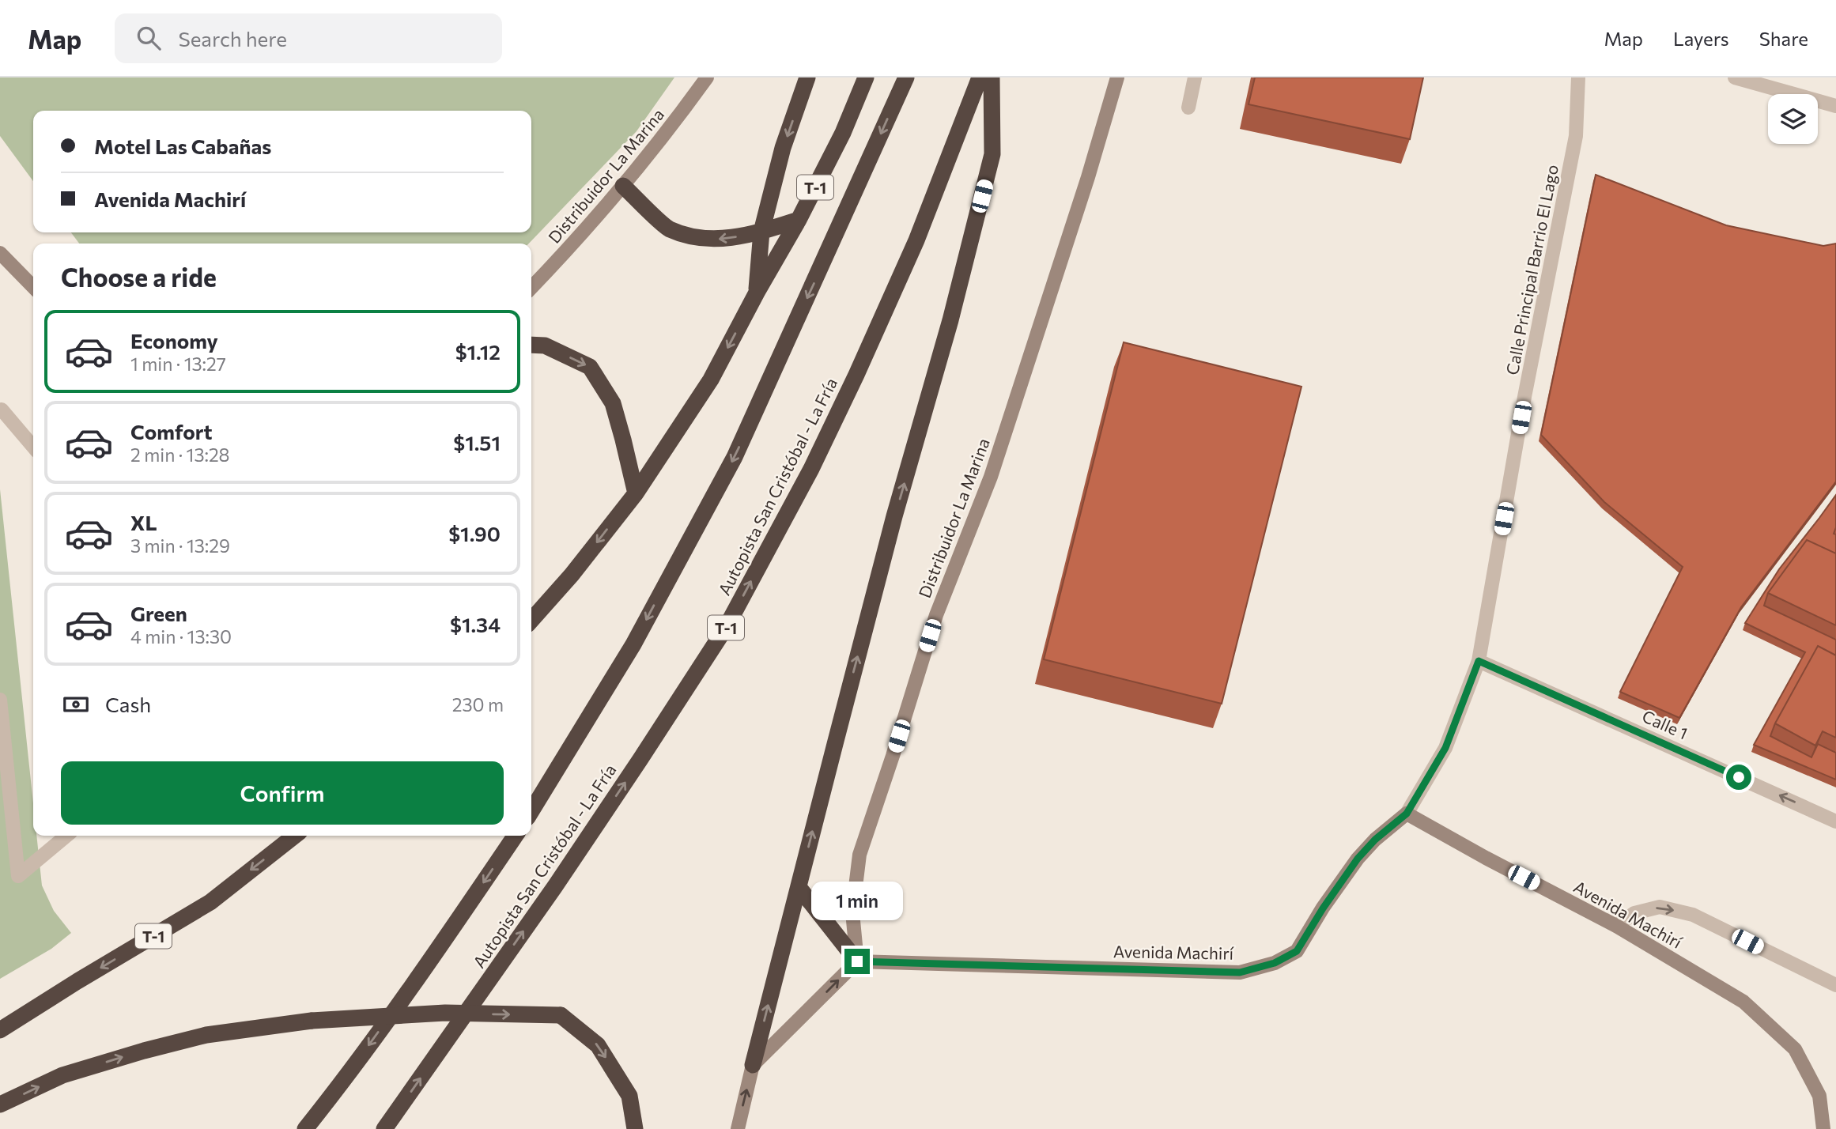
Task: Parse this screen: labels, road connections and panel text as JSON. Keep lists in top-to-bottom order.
{
  "streets": {
    "highway": ["T-1", "Autopista San Cristóbal - La Fría"],
    "street": [
      "Distribuidor La Marina",
      "Calle Principal Barrio El Lago",
      "Calle 1",
      "Avenida Machirí"
    ]
  },
  "crossings": [
    ["Distribuidor La Marina", "Avenida Machirí"],
    ["Calle Principal Barrio El Lago", "Calle 1"],
    ["Calle Principal Barrio El Lago", "Avenida Machirí"]
  ],
  "one_way": ["Calle 1"],
  "page": {
    "header": "Map",
    "search": "Search here",
    "nav": ["Map", "Layers", "Share"],
    "banner": ["Motel Las Cabañas", "Avenida Machirí"],
    "heading": "Choose a ride",
    "list": [
      {
        "name": "Economy",
        "note": "1 min · 13:27",
        "value": "$1.12"
      },
      {
        "name": "Comfort",
        "note": "2 min · 13:28",
        "value": "$1.51"
      },
      {
        "name": "XL",
        "note": "3 min · 13:29",
        "value": "$1.90"
      },
      {
        "name": "Green",
        "note": "4 min · 13:30",
        "value": "$1.34"
      }
    ],
    "pay": ["Cash", "230 m"],
    "buttons": "Confirm",
    "bubble": "1 min"
  }
}
